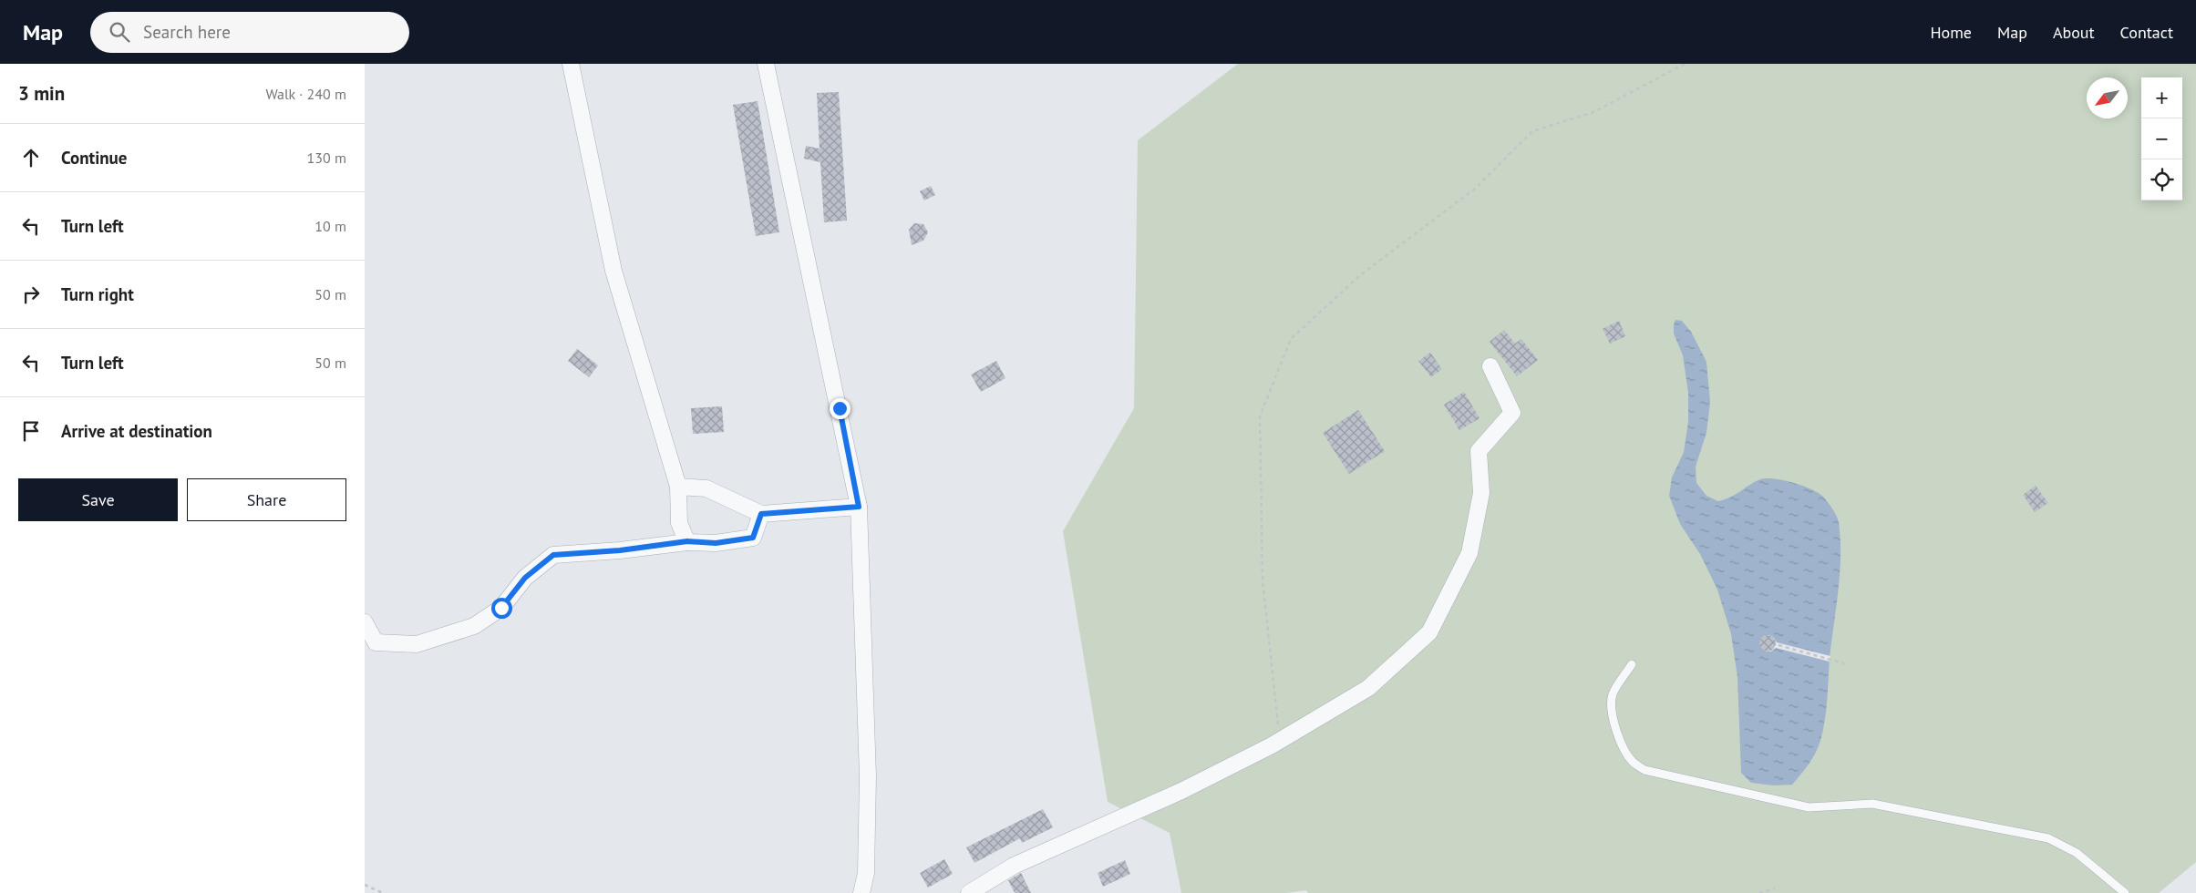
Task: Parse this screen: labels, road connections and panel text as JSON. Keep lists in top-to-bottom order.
{
  "north": "bottom left",
  "page": {
    "header": "Map",
    "search": "Search here",
    "nav": [
      "Home",
      "Map",
      "About",
      "Contact"
    ],
    "heading": ["3 min", "Walk · 240 m"],
    "map_buttons": ["+", "−"],
    "list": [
      ["Continue", "130 m"],
      ["Turn left", "10 m"],
      ["Turn right", "50 m"],
      ["Turn left", "50 m"],
      "Arrive at destination"
    ],
    "buttons": ["Save", "Share"]
  }
}
